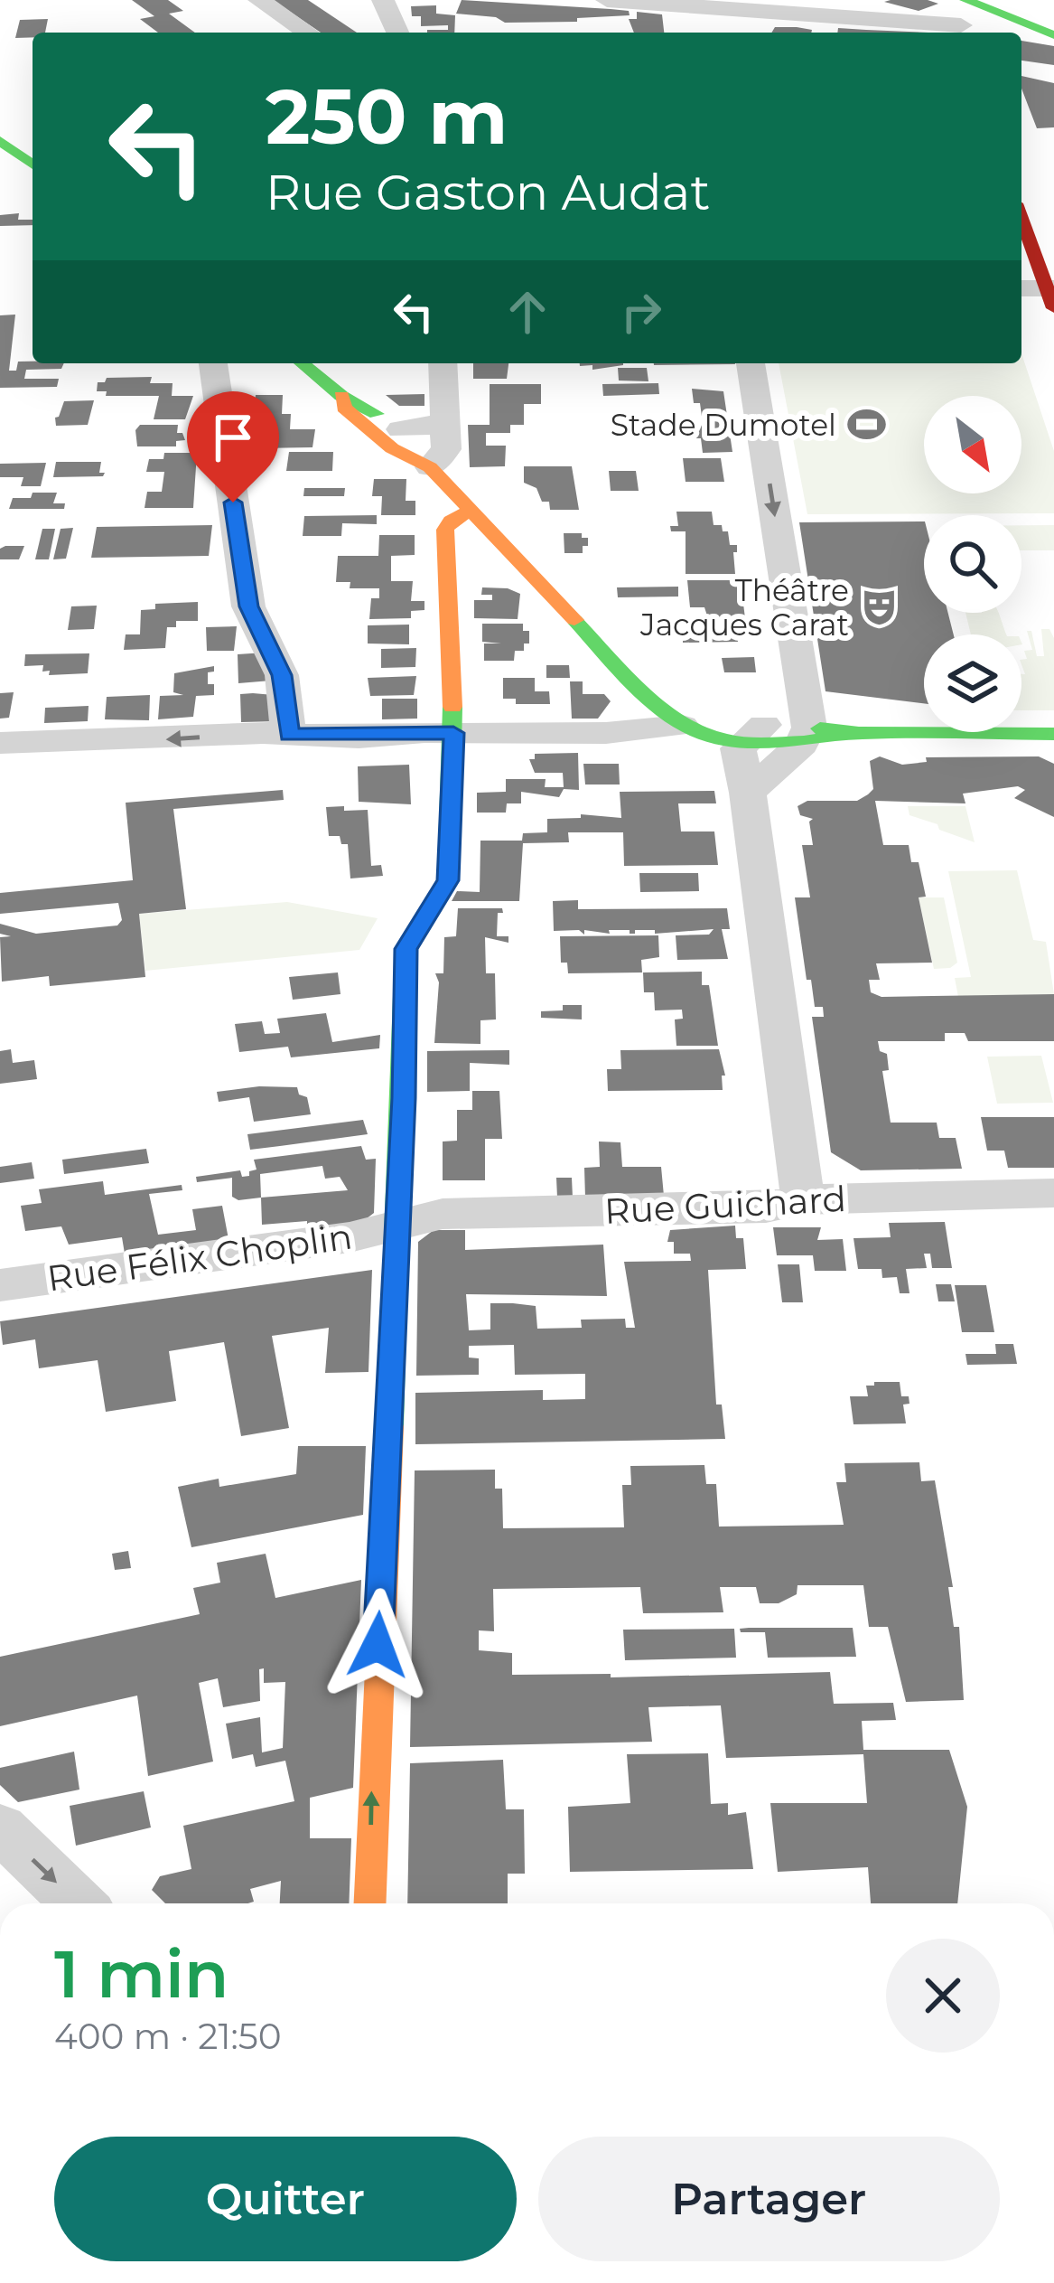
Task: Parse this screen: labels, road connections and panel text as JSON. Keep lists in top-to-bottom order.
{
  "streets": {
    "street": ["Rue Guichard", "Rue Félix Choplin"]
  },
  "crossings": [
    ["Rue Guichard", "Rue Félix Choplin"]
  ],
  "places": {
    "sports": ["Stade Dumotel"],
    "theatre": ["Théâtre Jacques Carat"]
  },
  "north": "bottom right",
  "page": {
    "turn": ["250 m", "Rue Gaston Audat"],
    "heading": ["1 min", "400 m · 21:50"],
    "buttons": ["Quitter", "Partager"]
  }
}
